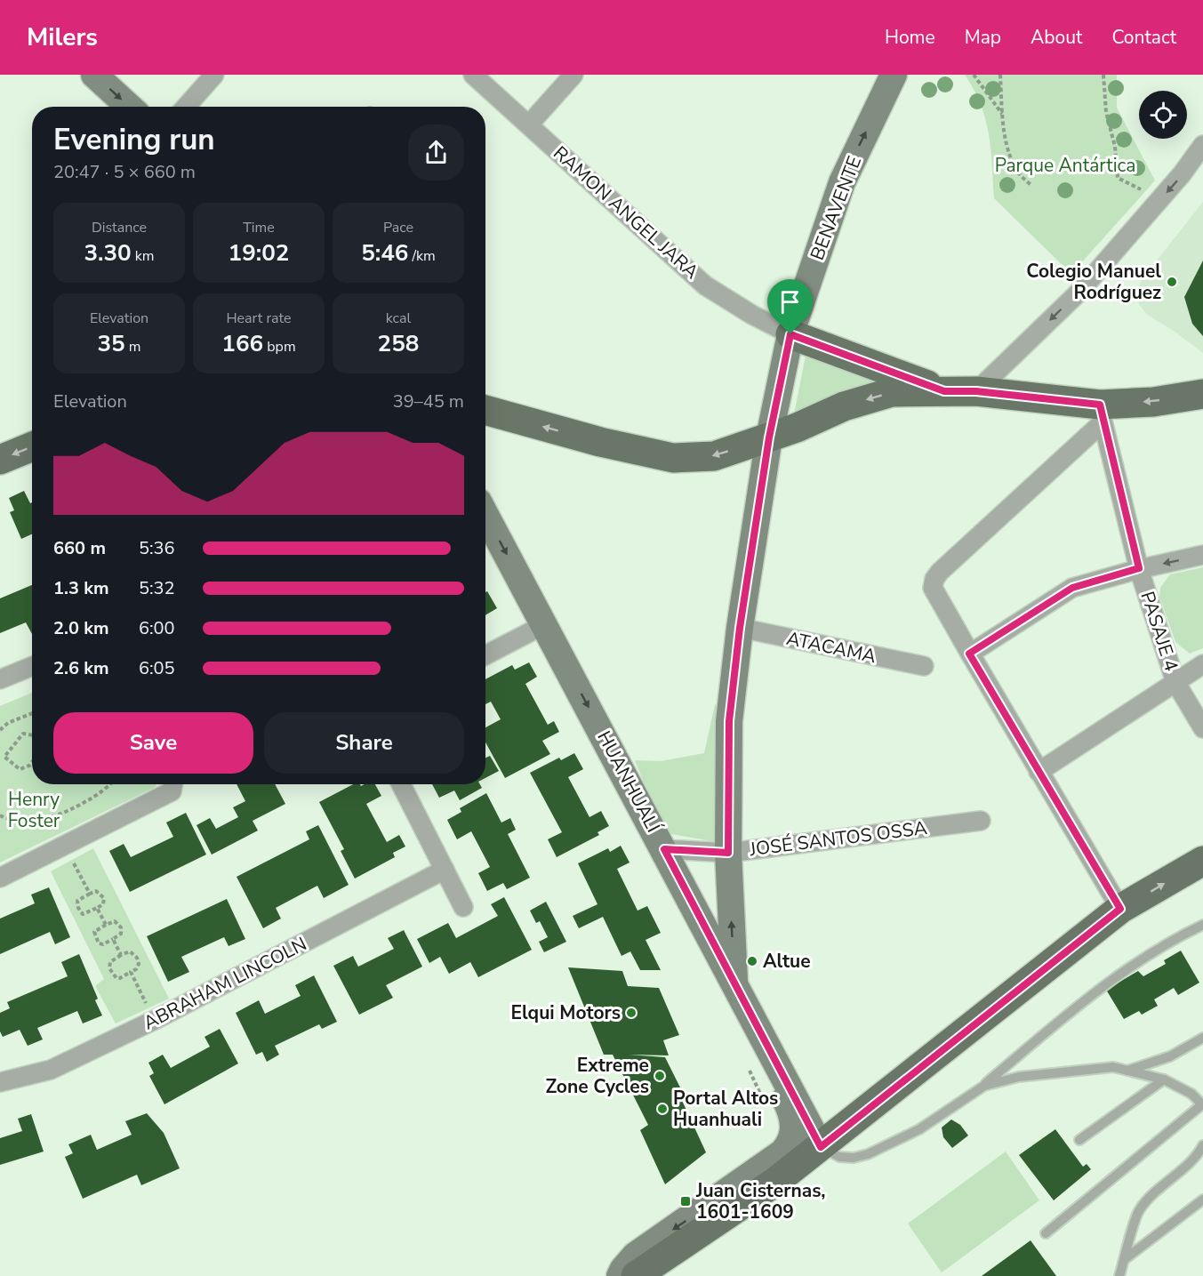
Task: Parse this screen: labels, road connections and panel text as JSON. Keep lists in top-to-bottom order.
{
  "streets": {
    "main road": ["BENAVENTE", "HUANHUALÍ"],
    "street": [
      "RAMON ANGEL JARA",
      "PASAJE 4",
      "ATACAMA",
      "JOSÉ SANTOS OSSA",
      "ABRAHAM LINCOLN"
    ]
  },
  "crossings": [
    ["BENAVENTE", "RAMON ANGEL JARA"],
    ["BENAVENTE", "ATACAMA"],
    ["BENAVENTE", "HUANHUALÍ"],
    ["BENAVENTE", "JOSÉ SANTOS OSSA"],
    ["HUANHUALÍ", "JOSÉ SANTOS OSSA"]
  ],
  "one_way": ["BENAVENTE", "HUANHUALÍ"],
  "parks": ["Parque Antártica", "Henry Foster"],
  "places": {
    "other": [
      "Colegio Manuel Rodríguez",
      "Altue",
      "Elqui Motors",
      "Extreme Zone Cycles",
      "Portal Altos Huanhuali"
    ],
    "transit": ["Juan Cisternas, 1601-1609"]
  },
  "page": {
    "header": "Milers",
    "nav": [
      "Home",
      "Map",
      "About",
      "Contact"
    ],
    "heading": ["Evening run", "20:47 · 5 × 660 m"],
    "stats": [
      ["Distance", "3.30 km"],
      ["Time", "19:02"],
      ["Pace", "5:46 /km"],
      ["Elevation", "35 m"],
      ["Heart rate", "166 bpm"],
      ["kcal", "258"]
    ],
    "chart": ["Elevation", "39–45 m"],
    "list": [
      {
        "name": "660 m",
        "note": "5:36"
      },
      {
        "name": "1.3 km",
        "note": "5:32"
      },
      {
        "name": "2.0 km",
        "note": "6:00"
      },
      {
        "name": "2.6 km",
        "note": "6:05"
      }
    ],
    "buttons": ["Save", "Share"]
  }
}
